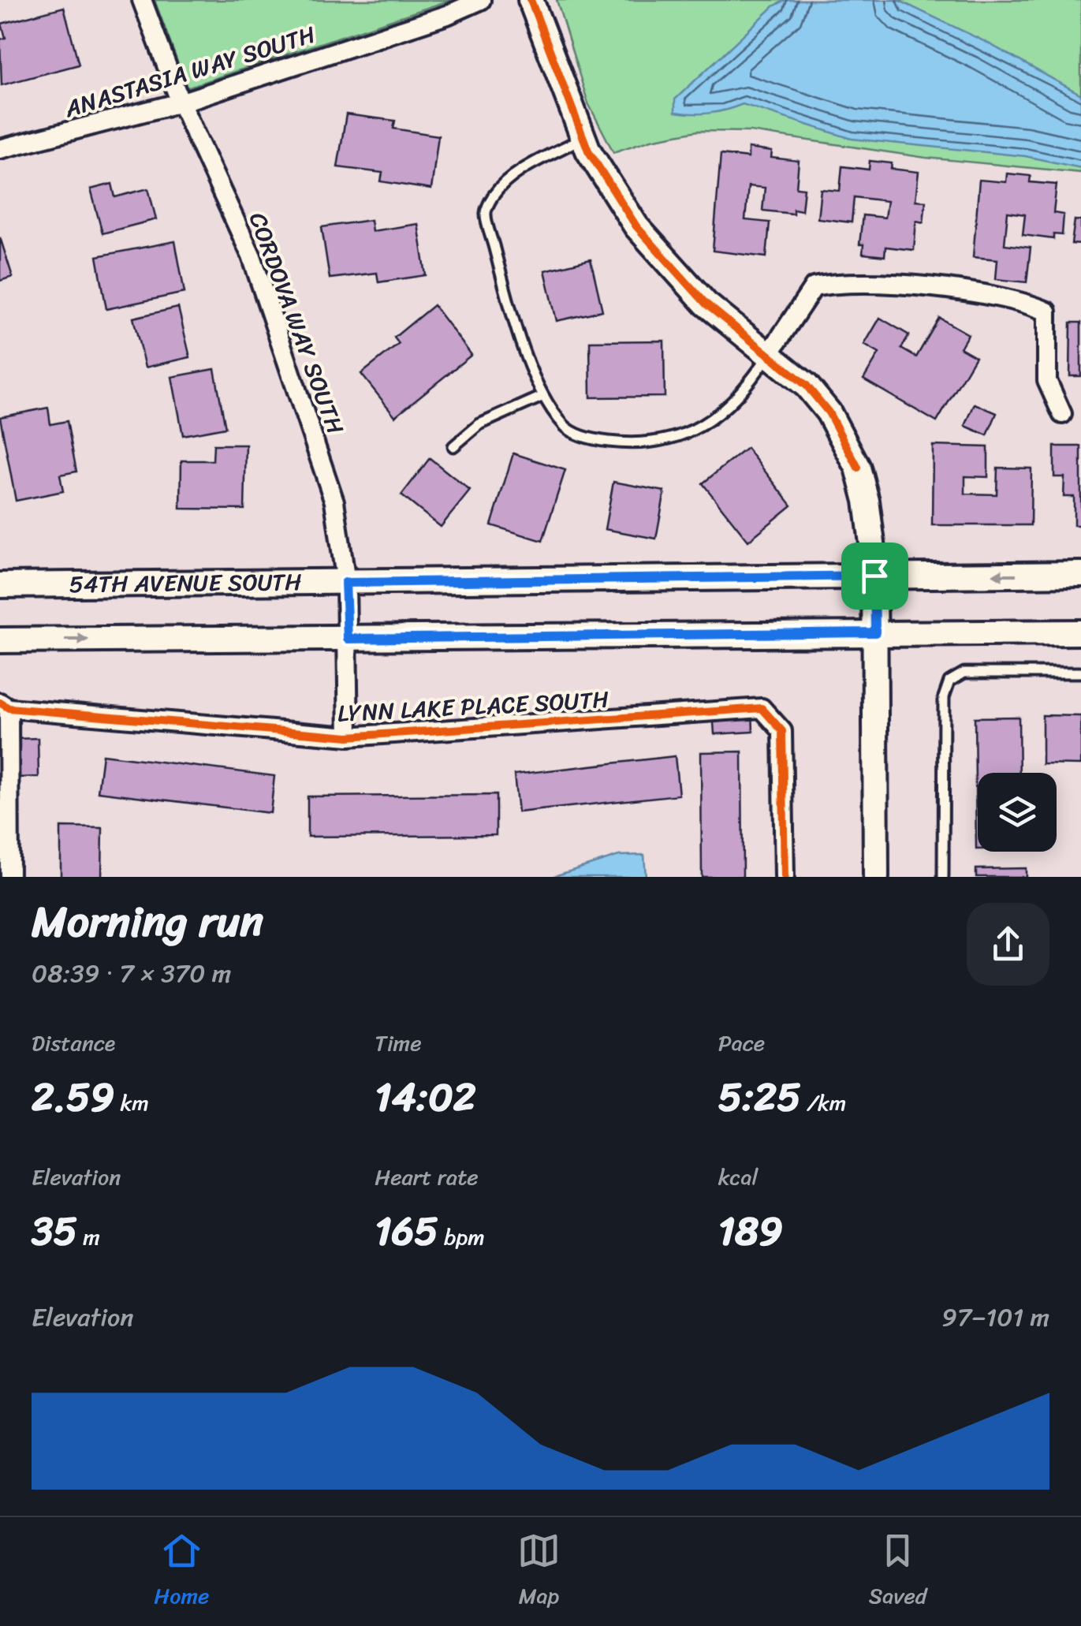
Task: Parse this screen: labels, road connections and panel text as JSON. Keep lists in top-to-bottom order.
{
  "streets": {
    "main road": ["54TH AVENUE SOUTH"],
    "street": ["ANASTASIA WAY SOUTH", "CORDOVA WAY SOUTH", "LYNN LAKE PLACE SOUTH"]
  },
  "crossings": [
    ["ANASTASIA WAY SOUTH", "CORDOVA WAY SOUTH"],
    ["CORDOVA WAY SOUTH", "54TH AVENUE SOUTH"],
    ["CORDOVA WAY SOUTH", "LYNN LAKE PLACE SOUTH"]
  ],
  "page": {
    "heading": ["Morning run", "08:39 · 7 × 370 m"],
    "stats": [
      ["Distance", "2.59 km"],
      ["Time", "14:02"],
      ["Pace", "5:25 /km"],
      ["Elevation", "35 m"],
      ["Heart rate", "165 bpm"],
      ["kcal", "189"]
    ],
    "chart": ["Elevation", "97–101 m"],
    "tabs": ["Home", "Map", "Saved"]
  }
}
